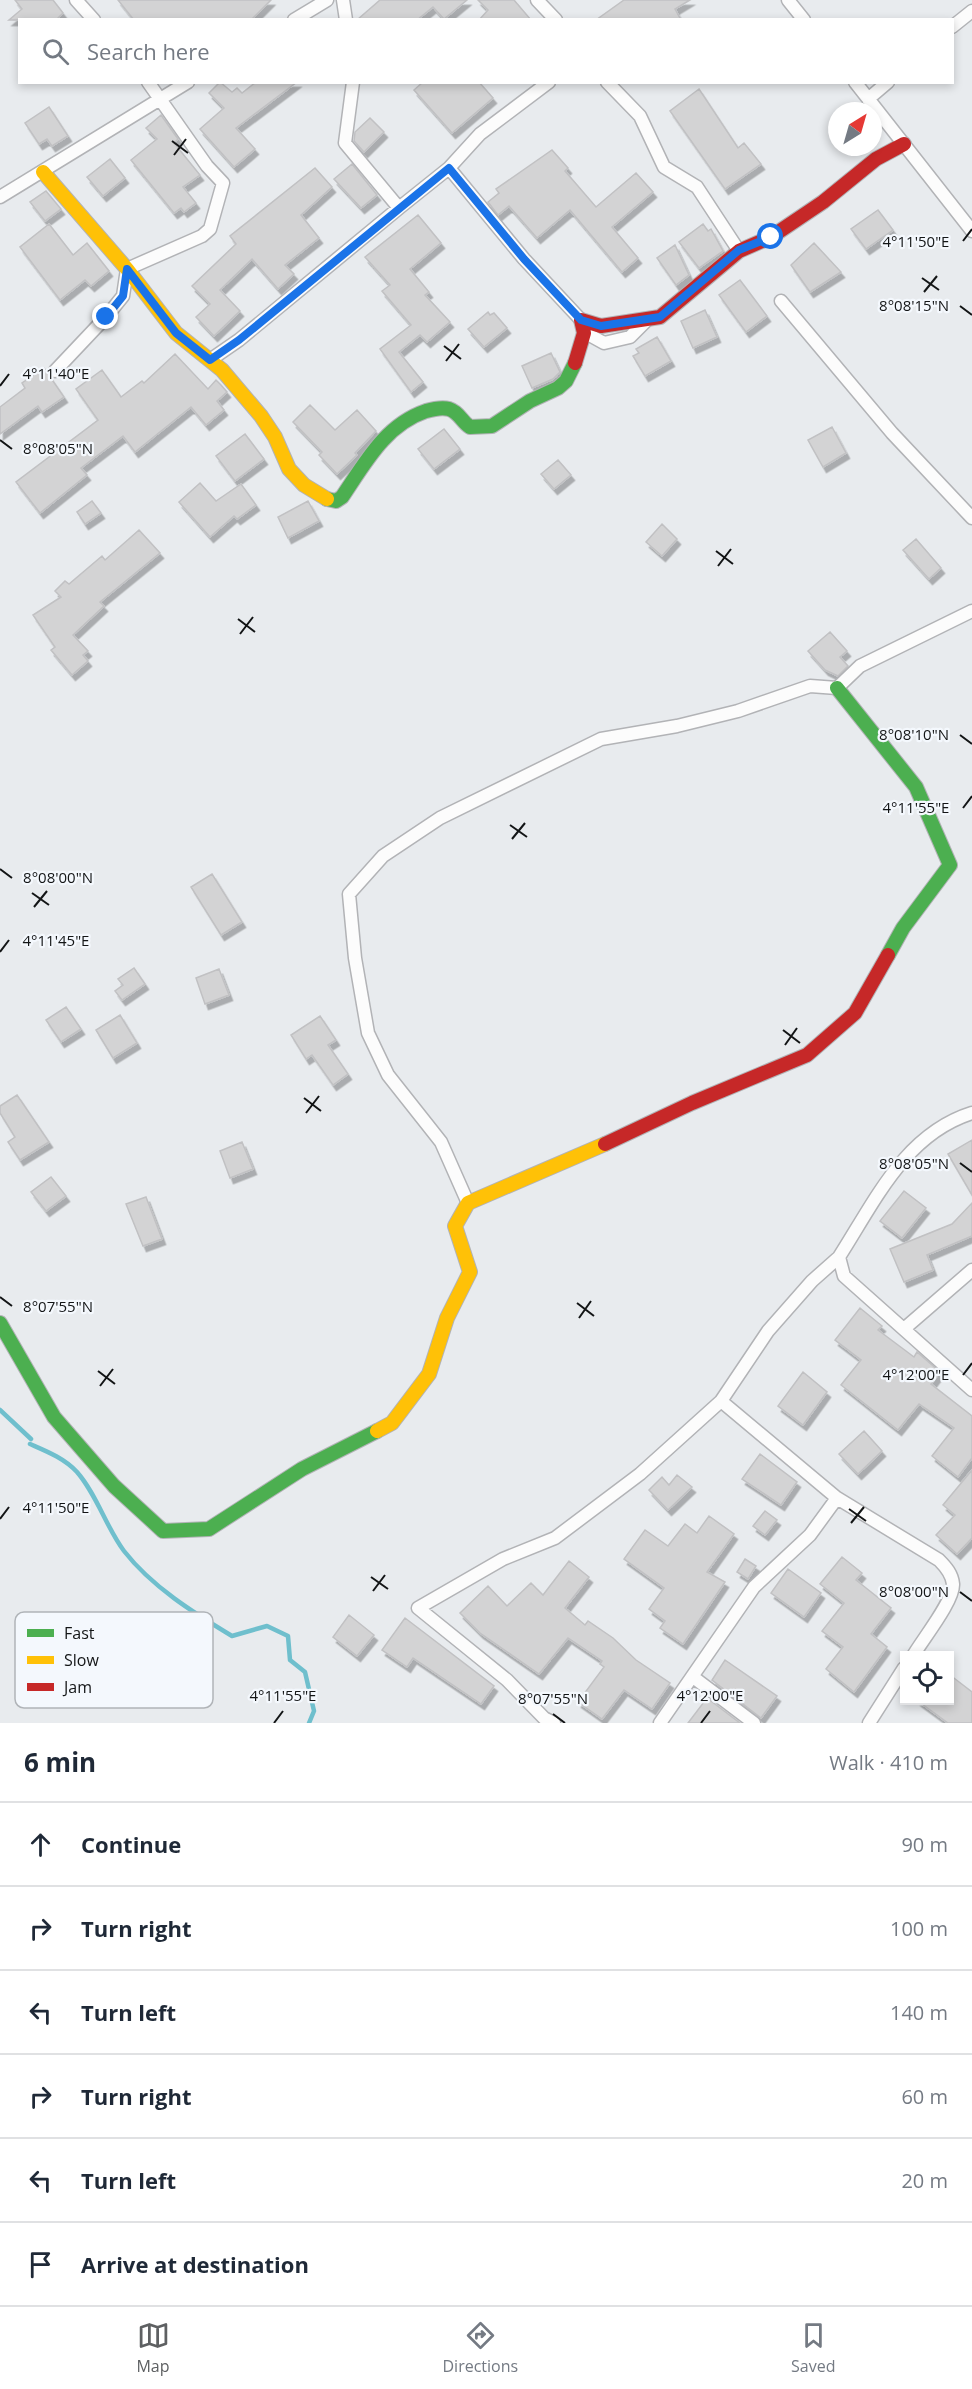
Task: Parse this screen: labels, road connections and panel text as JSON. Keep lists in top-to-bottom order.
{
  "legend": ["Fast", "Slow", "Jam"],
  "north": "top right",
  "page": {
    "search": "Search here",
    "heading": ["6 min", "Walk · 410 m"],
    "list": [
      ["Continue", "90 m"],
      ["Turn right", "100 m"],
      ["Turn left", "140 m"],
      ["Turn right", "60 m"],
      ["Turn left", "20 m"],
      "Arrive at destination"
    ],
    "nav": ["Map", "Directions", "Saved"]
  },
  "coordinates": [
    "4°11'50\"E",
    "8°08'15\"N",
    "4°11'40\"E",
    "8°08'05\"N",
    "8°08'10\"N",
    "4°11'55\"E",
    "8°08'00\"N",
    "4°11'45\"E",
    "8°07'55\"N",
    "4°12'00\"E"
  ]
}
